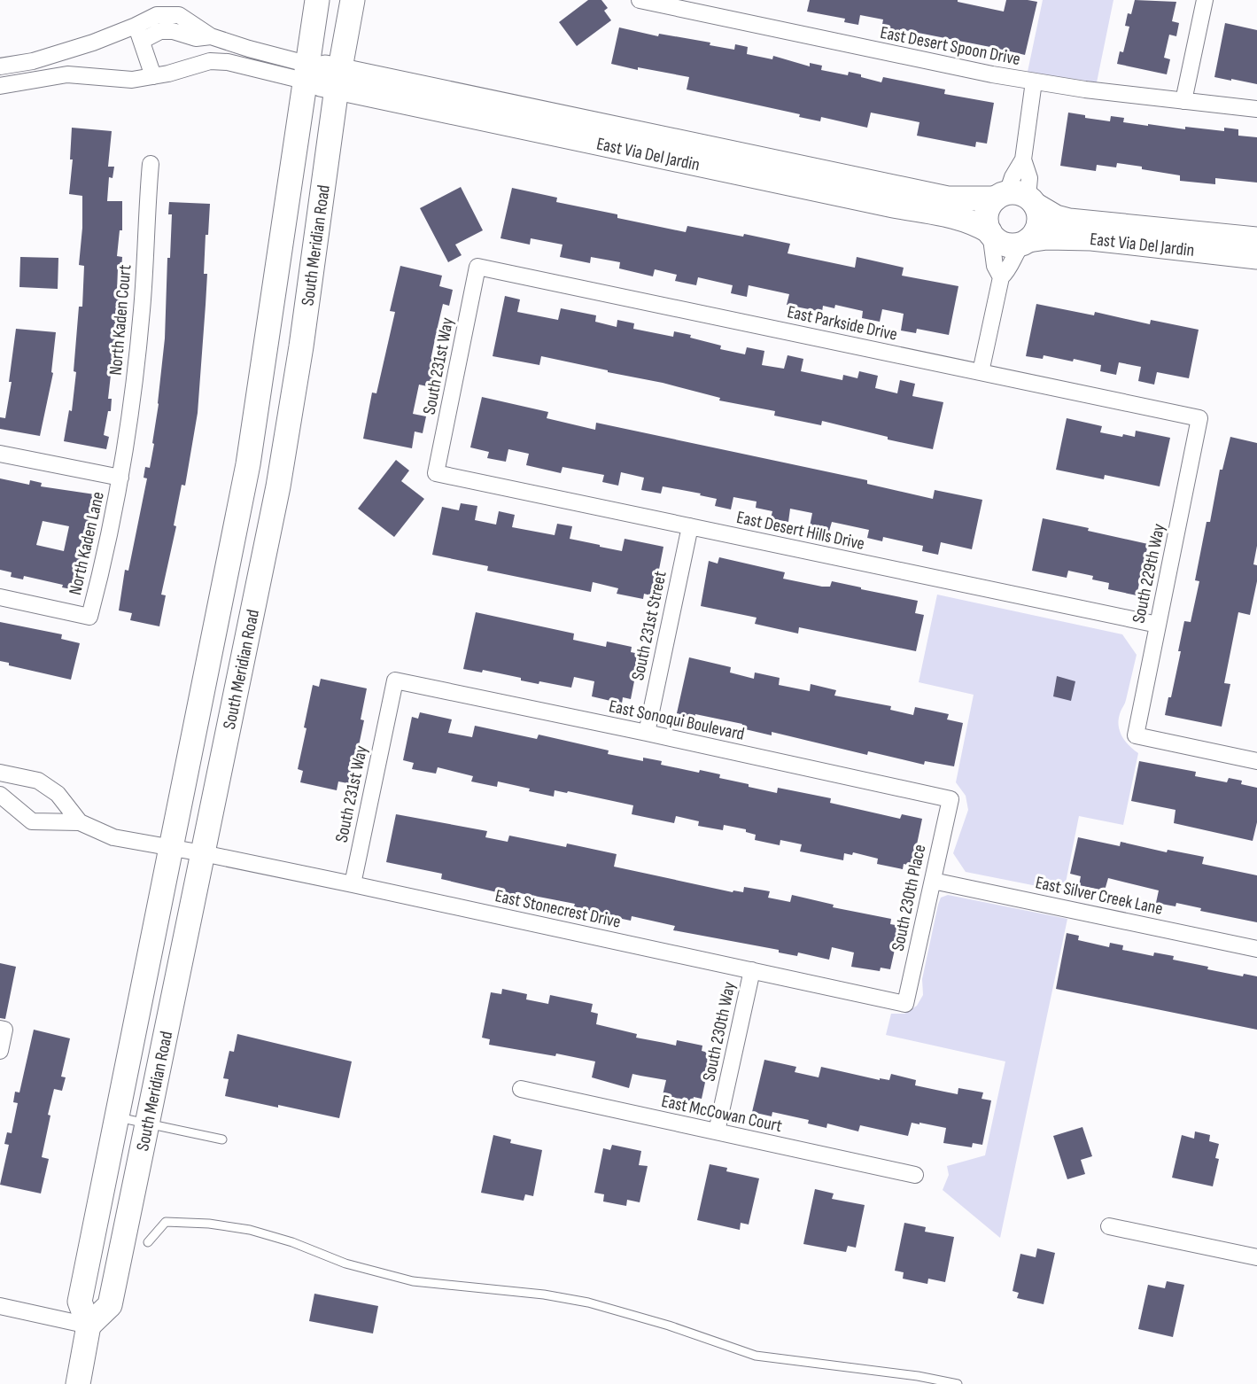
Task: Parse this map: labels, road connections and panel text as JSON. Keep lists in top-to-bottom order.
{
  "streets": {
    "street": [
      "East Desert Spoon Drive",
      "East Via Del Jardin",
      "South Meridian Road",
      "North Kaden Court",
      "East Parkside Drive",
      "South 231st Way",
      "East Desert Hills Drive",
      "North Kaden Lane",
      "South 229th Way",
      "South 231st Street",
      "East Sonoqui Boulevard",
      "East Silver Creek Lane",
      "South 230th Place",
      "East Stonecrest Drive",
      "South 230th Way",
      "East McCowan Court"
    ]
  },
  "crossings": [
    ["East Via Del Jardin", "South Meridian Road"],
    ["South Meridian Road", "East Stonecrest Drive"],
    ["North Kaden Court", "North Kaden Lane"],
    ["East Parkside Drive", "South 231st Way"],
    ["East Parkside Drive", "South 229th Way"],
    ["South 231st Way", "East Desert Hills Drive"],
    ["South 231st Way", "East Sonoqui Boulevard"],
    ["South 231st Way", "East Stonecrest Drive"],
    ["East Desert Hills Drive", "South 229th Way"],
    ["East Desert Hills Drive", "South 231st Street"],
    ["South 231st Street", "East Sonoqui Boulevard"],
    ["East Sonoqui Boulevard", "South 230th Place"],
    ["East Silver Creek Lane", "South 230th Place"],
    ["South 230th Place", "East Stonecrest Drive"],
    ["East Stonecrest Drive", "South 230th Way"],
    ["South 230th Way", "East McCowan Court"]
  ]
}
